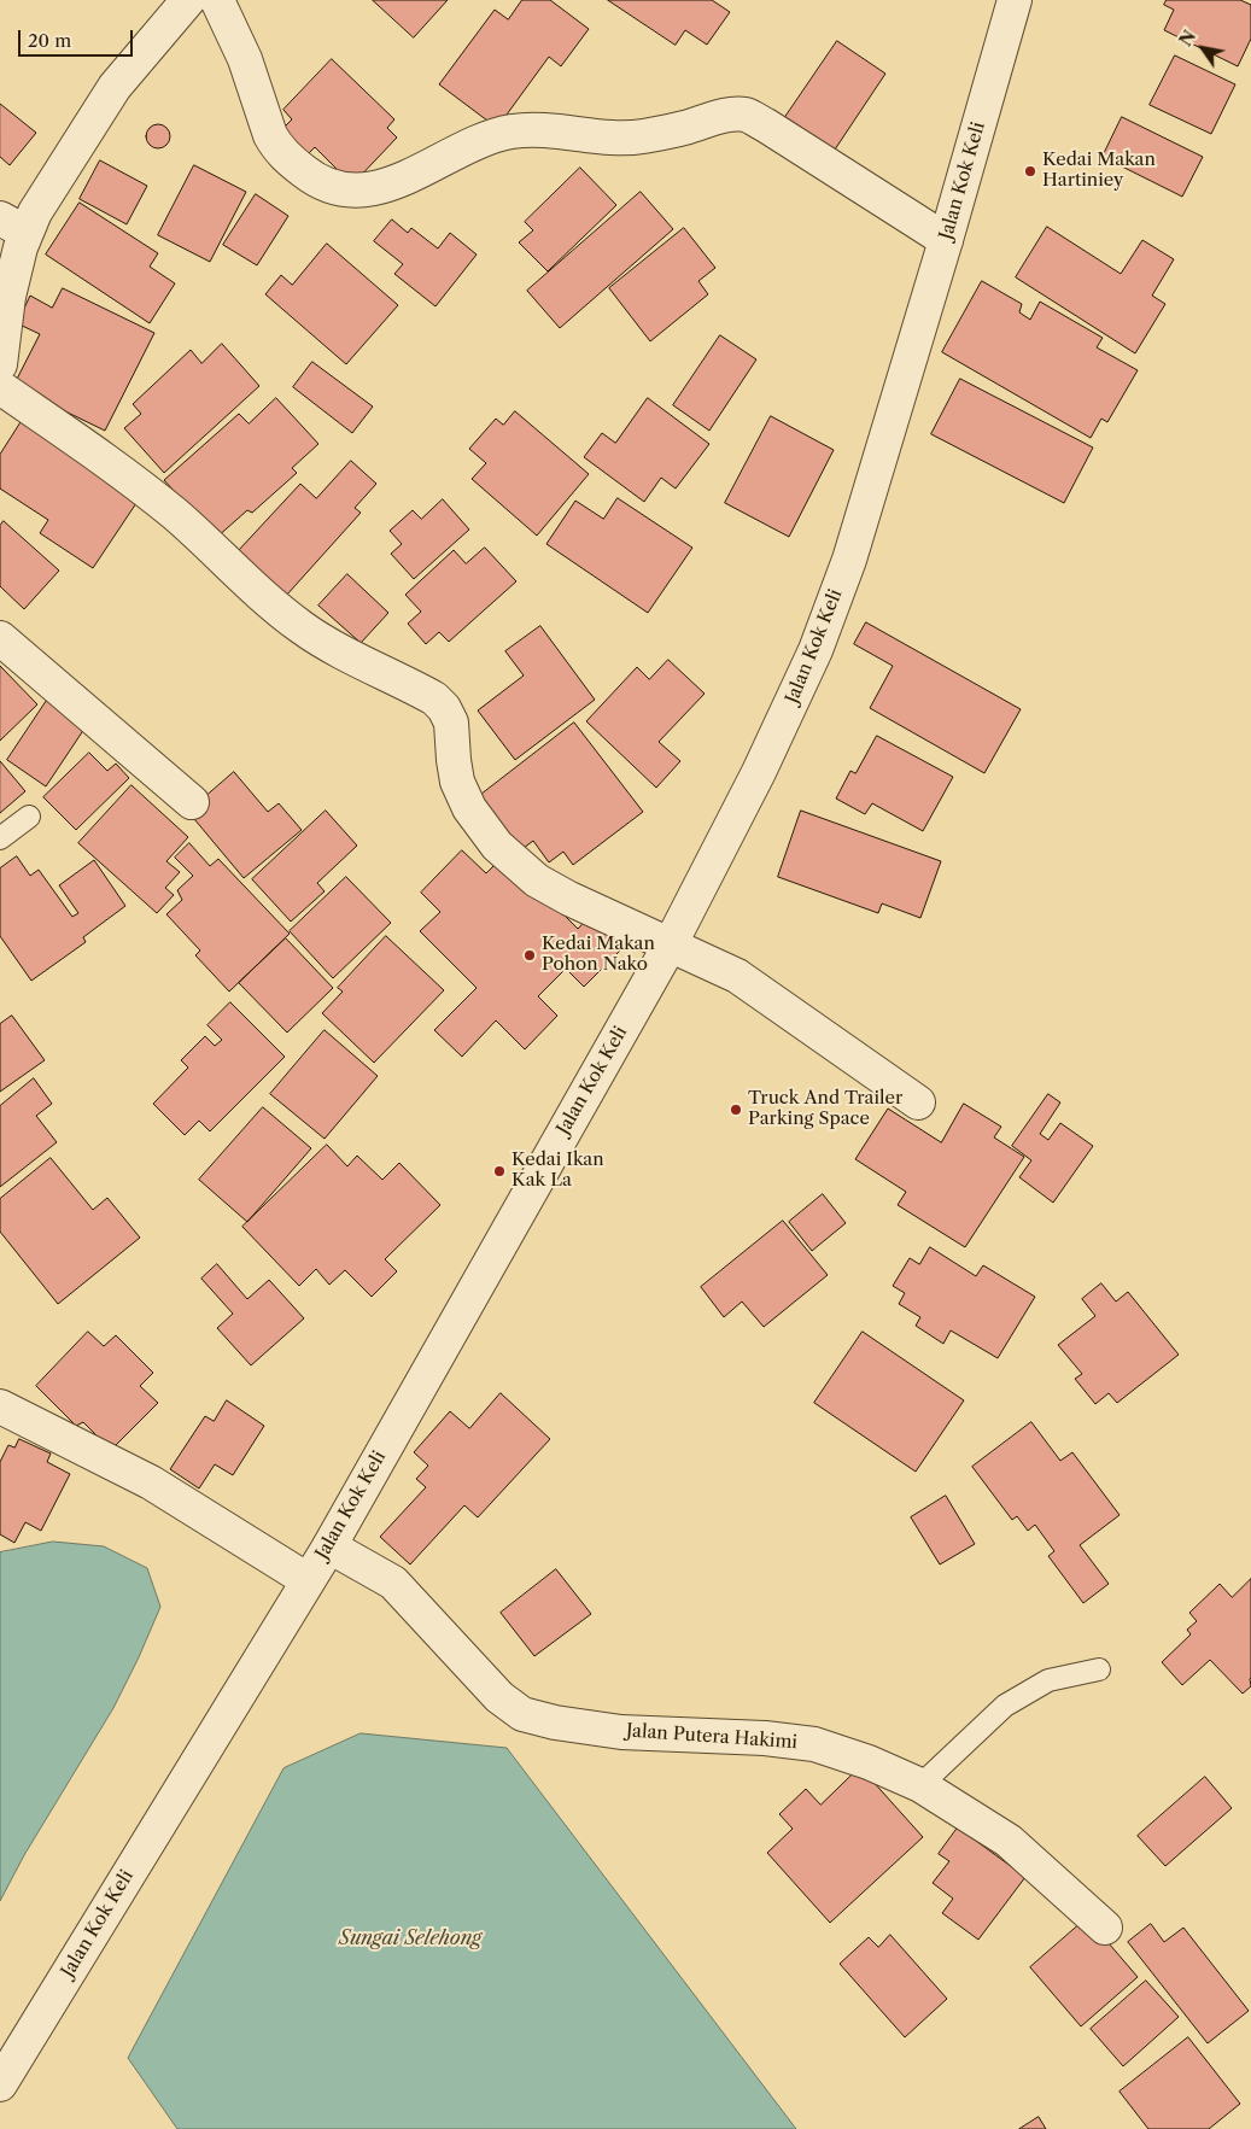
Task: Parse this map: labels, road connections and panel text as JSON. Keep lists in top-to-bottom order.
{
  "streets": {
    "street": ["Jalan Kok Keli", "Jalan Putera Hakimi"]
  },
  "crossings": [
    ["Jalan Kok Keli", "Jalan Putera Hakimi"]
  ],
  "water": ["Sungai Selehong"],
  "places": [
    "Kedai Makan Hartiniey",
    "Kedai Makan Pohon Nako",
    "Truck And Trailer Parking Space",
    "Kedai Ikan Kak La"
  ],
  "scale_bar": "20 m",
  "north": "top left"
}
